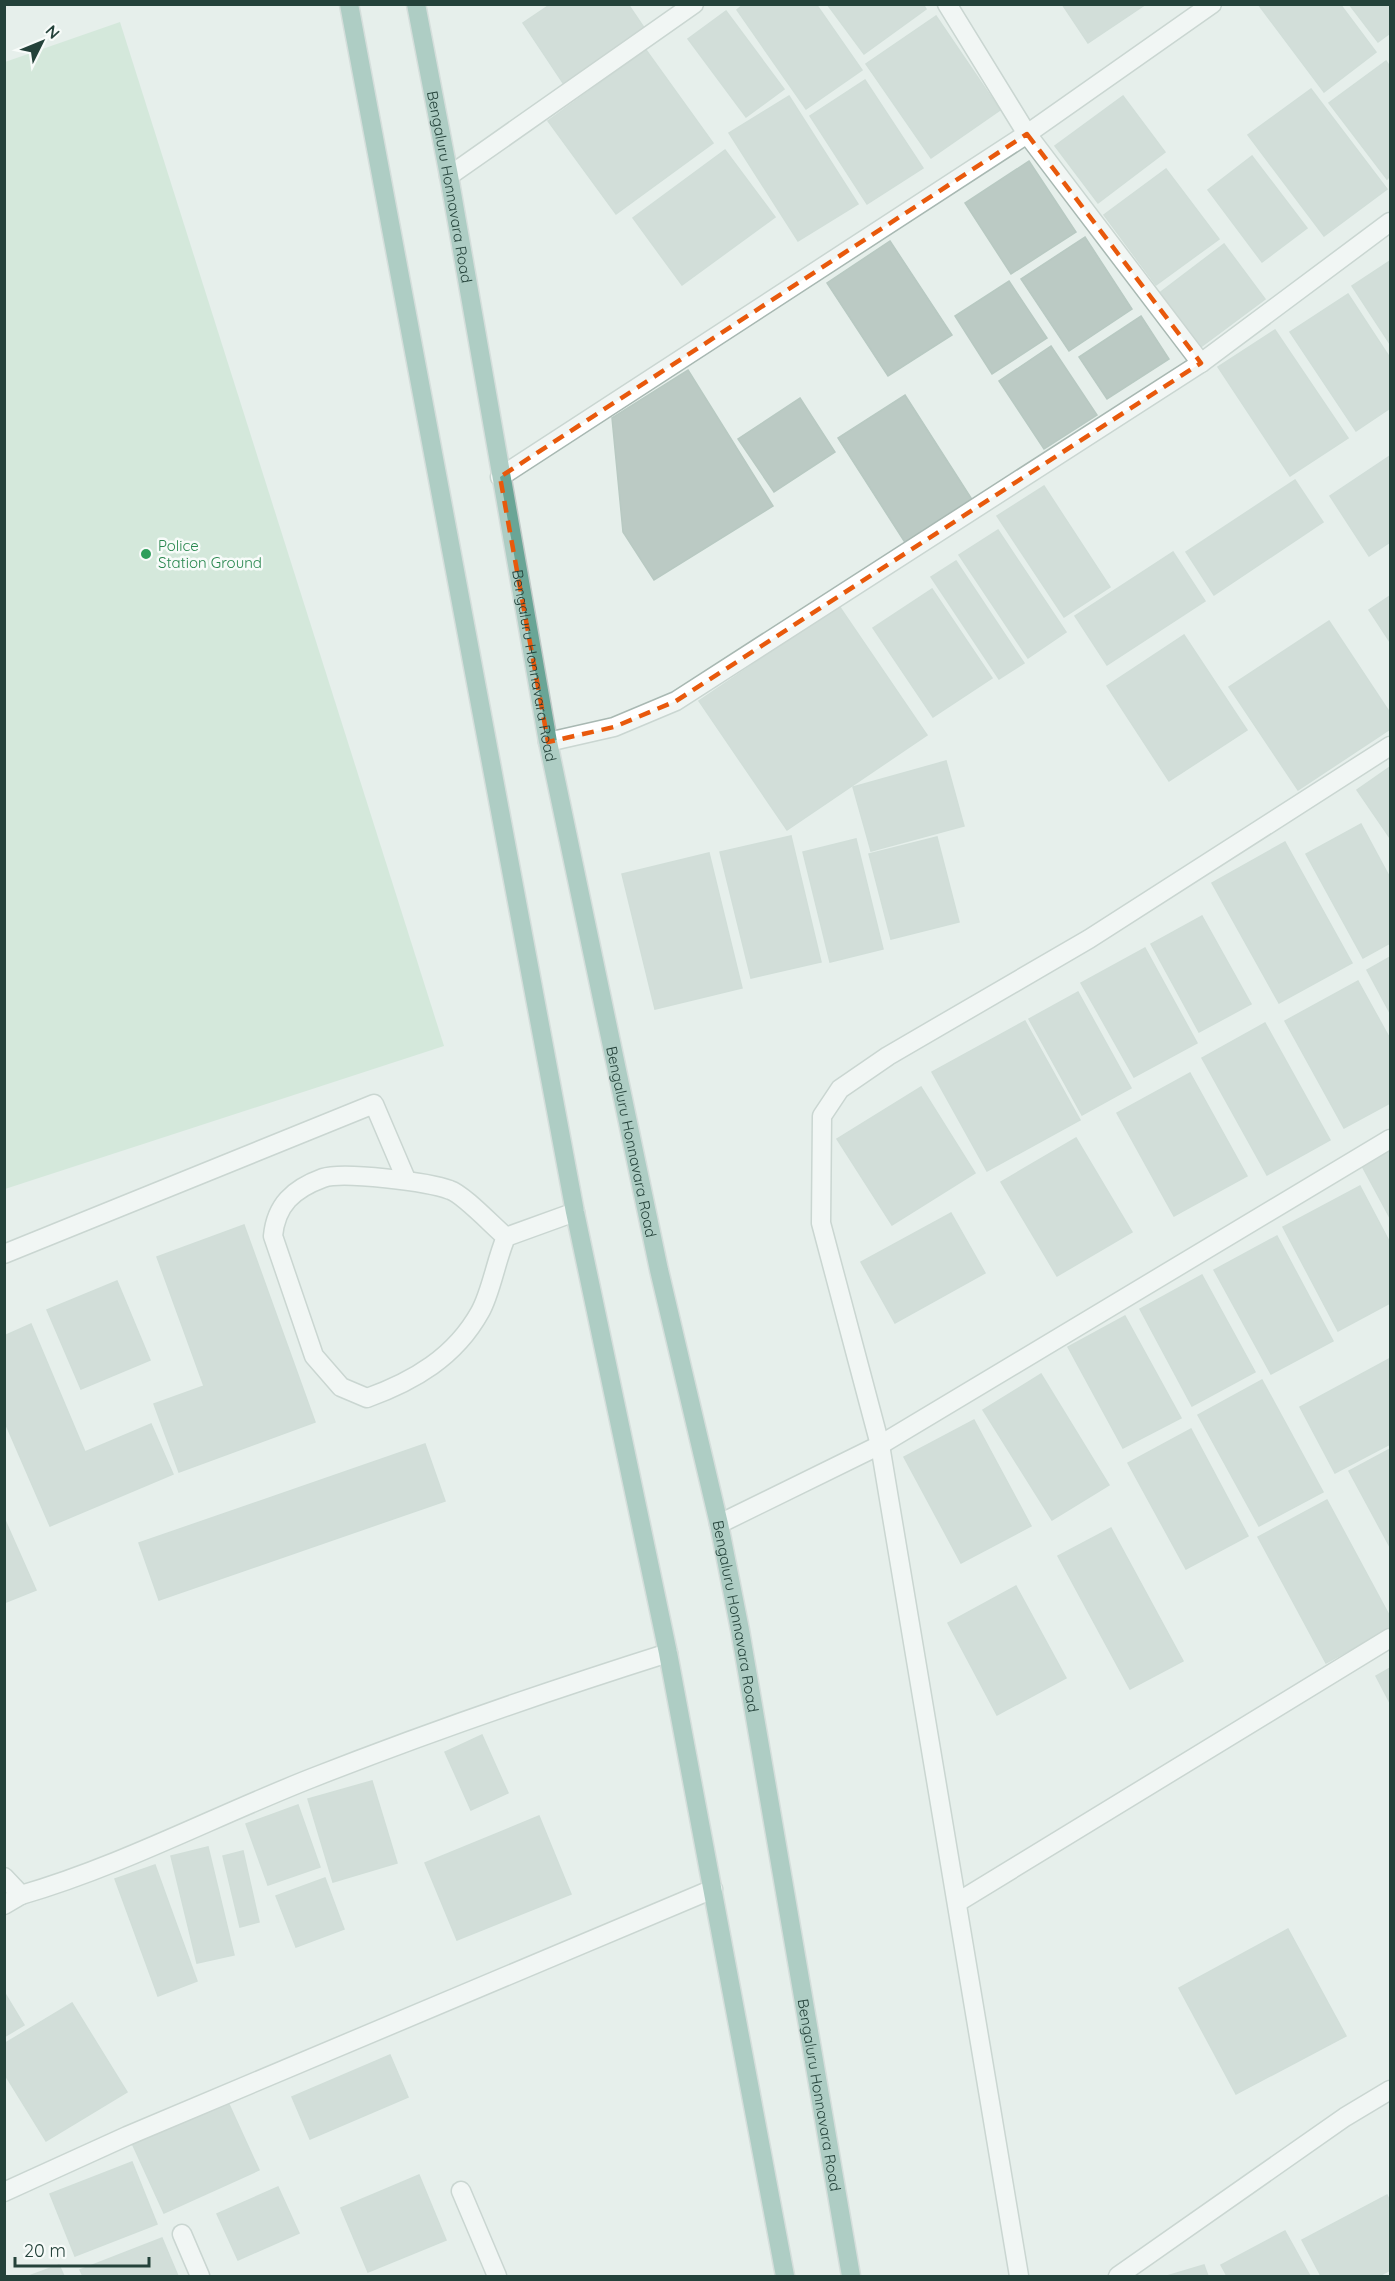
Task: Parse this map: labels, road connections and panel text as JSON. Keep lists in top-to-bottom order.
{
  "streets": {
    "main road": ["Bengaluru Honnavara Road"]
  },
  "places": ["Police Station Ground"],
  "scale_bar": "20 m",
  "north": "top right"
}
